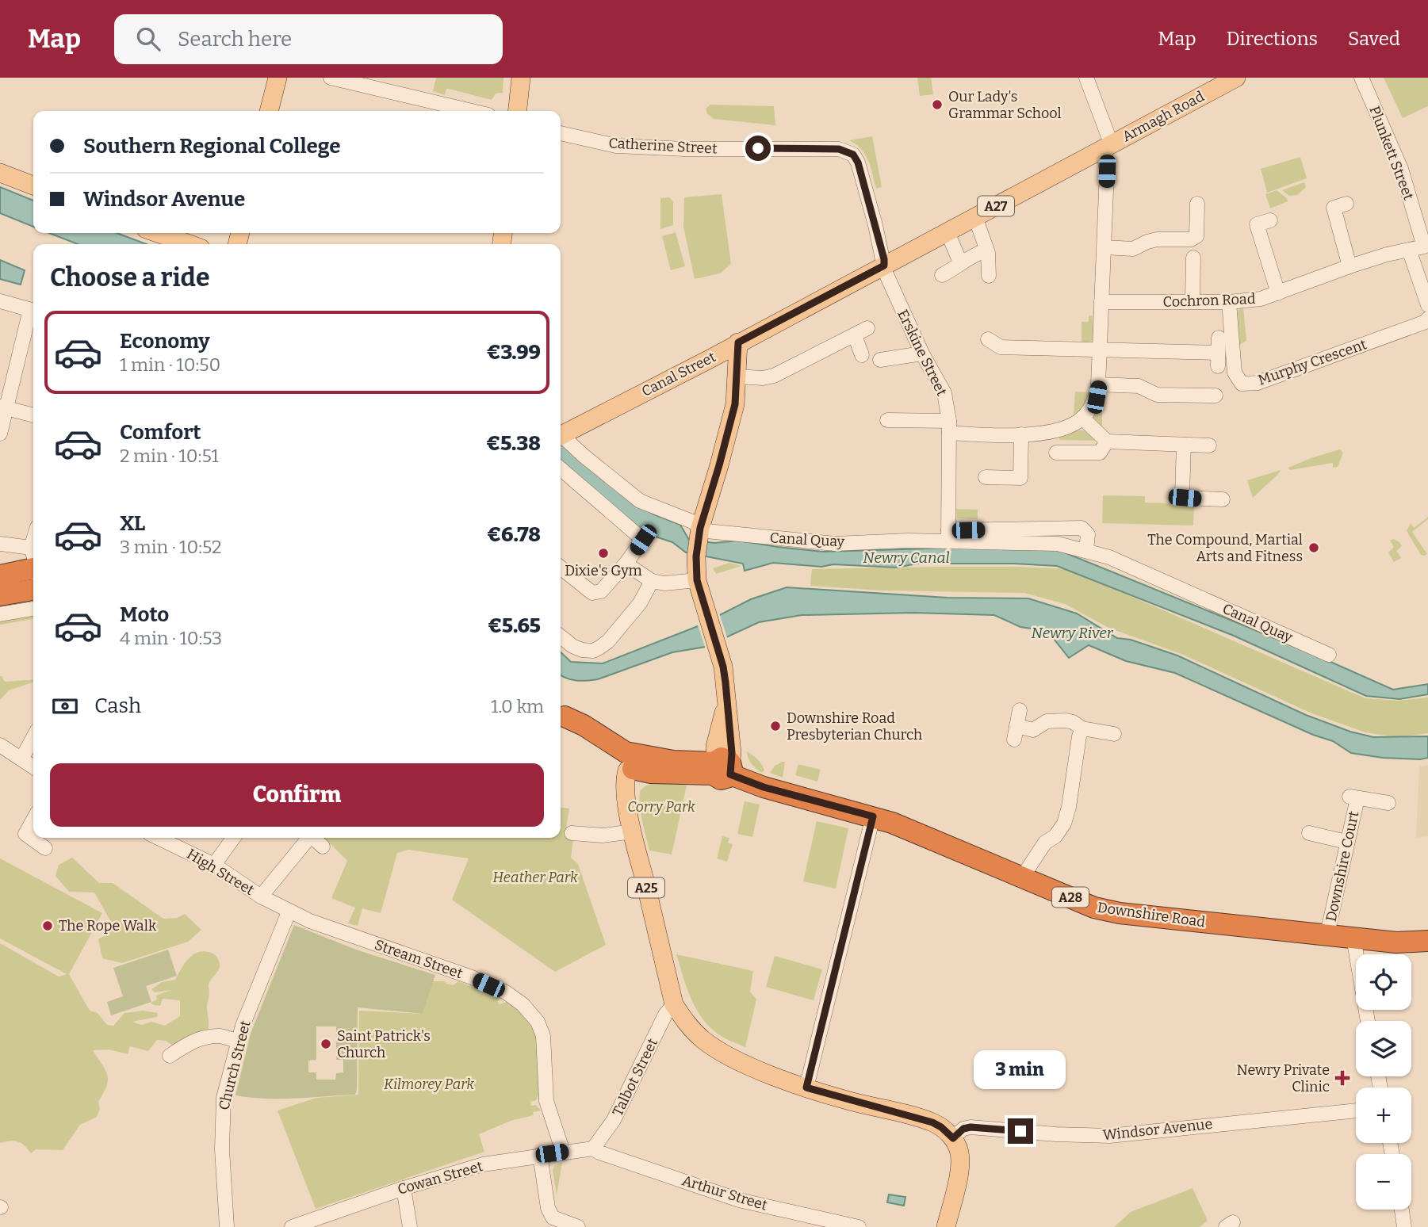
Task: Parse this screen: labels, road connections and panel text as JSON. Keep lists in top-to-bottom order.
{
  "streets": {
    "highway": ["A28", "Downshire Road"],
    "main road": [
      "Armagh Road",
      "A27",
      "Canal Street",
      "A25"
    ],
    "street": [
      "Catherine Street",
      "Plunkett Street",
      "Cochron Road",
      "Erskine Street",
      "Murphy Crescent",
      "Canal Quay",
      "Downshire Court",
      "High Street",
      "Stream Street",
      "Church Street",
      "Talbot Street",
      "Windsor Avenue",
      "Cowan Street",
      "Arthur Street"
    ]
  },
  "crossings": [
    ["Armagh Road", "Catherine Street"],
    ["Armagh Road", "Erskine Street"],
    ["Armagh Road", "Canal Street"],
    ["Catherine Street", "Erskine Street"],
    ["Catherine Street", "Canal Street"],
    ["Plunkett Street", "Cochron Road"],
    ["Cochron Road", "Murphy Crescent"],
    ["Erskine Street", "Canal Street"],
    ["Erskine Street", "Canal Quay"],
    ["Downshire Court", "Downshire Road"],
    ["High Street", "Stream Street"],
    ["High Street", "Church Street"],
    ["A25", "A28"],
    ["A25", "Downshire Road"],
    ["A25", "Talbot Street"],
    ["A25", "Windsor Avenue"],
    ["A28", "Downshire Road"],
    ["Stream Street", "Church Street"],
    ["Stream Street", "Cowan Street"],
    ["Talbot Street", "Cowan Street"],
    ["Talbot Street", "Arthur Street"],
    ["Cowan Street", "Arthur Street"]
  ],
  "water": ["Newry Canal", "Newry River"],
  "parks": ["Corry Park", "Heather Park", "Kilmorey Park"],
  "places": {
    "other": [
      "Our Lady's Grammar School",
      "The Compound, Martial Arts and Fitness",
      "Dixie's Gym",
      "Downshire Road Presbyterian Church",
      "The Rope Walk",
      "Saint Patrick's Church"
    ],
    "health": ["Newry Private Clinic"]
  },
  "page": {
    "header": "Map",
    "search": "Search here",
    "nav": ["Map", "Directions", "Saved"],
    "banner": ["Southern Regional College", "Windsor Avenue"],
    "heading": "Choose a ride",
    "list": [
      {
        "name": "Economy",
        "note": "1 min · 10:50",
        "value": "€3.99"
      },
      {
        "name": "Comfort",
        "note": "2 min · 10:51",
        "value": "€5.38"
      },
      {
        "name": "XL",
        "note": "3 min · 10:52",
        "value": "€6.78"
      },
      {
        "name": "Moto",
        "note": "4 min · 10:53",
        "value": "€5.65"
      }
    ],
    "pay": ["Cash", "1.0 km"],
    "buttons": "Confirm",
    "map_buttons": ["+", "−"],
    "bubble": "3 min"
  }
}
